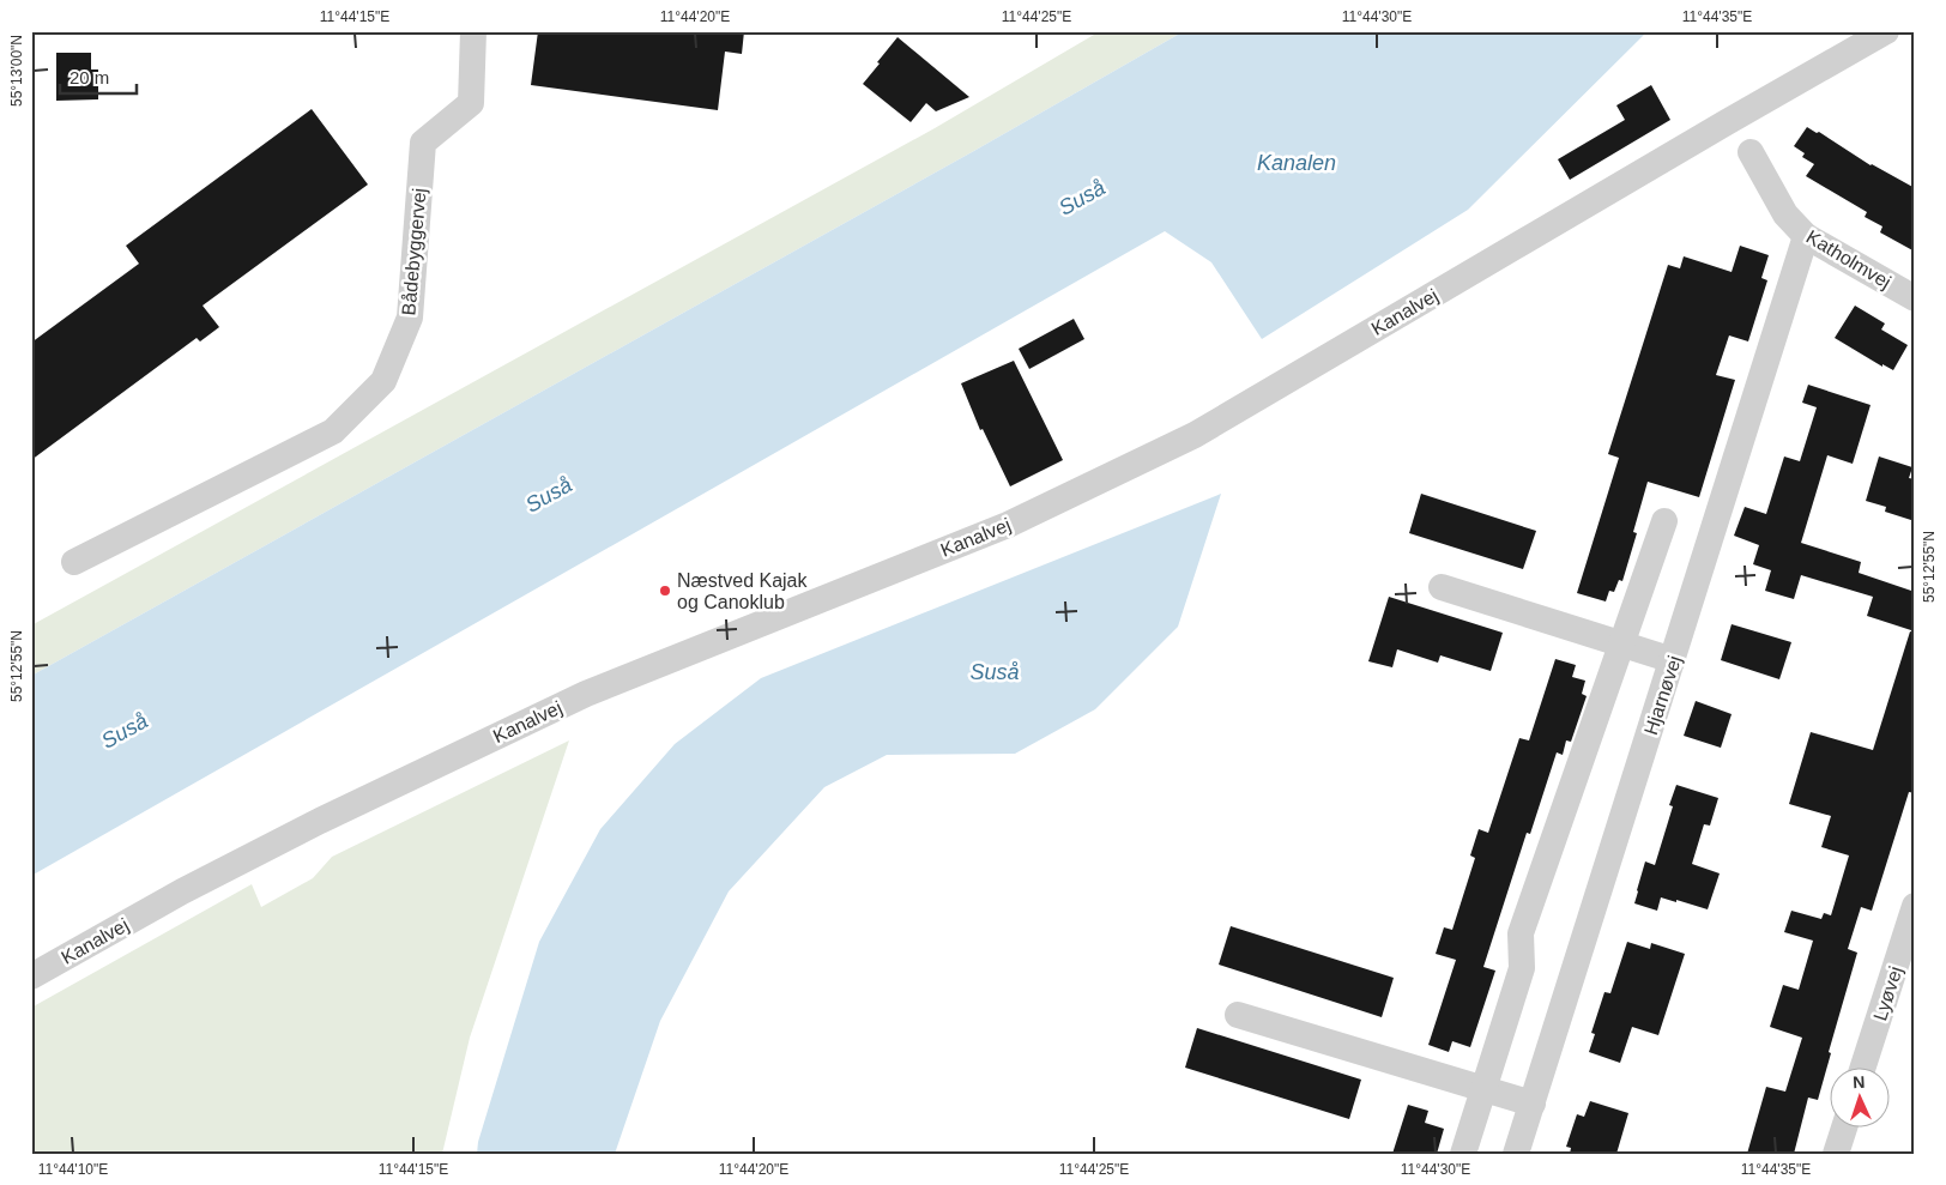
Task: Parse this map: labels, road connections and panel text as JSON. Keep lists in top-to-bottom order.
{
  "streets": {
    "street": [
      "Bådebyggervej",
      "Katholmvej",
      "Kanalvej",
      "Hjarnøvej",
      "Lyøvej"
    ]
  },
  "crossings": [
    ["Katholmvej", "Hjarnøvej"]
  ],
  "water": ["Kanalen", "Suså"],
  "places": ["Næstved Kajak og Canoklub"],
  "scale_bar": "20 m",
  "north": "top",
  "coordinates": [
    "11°44'15\"E",
    "11°44'20\"E",
    "11°44'25\"E",
    "11°44'30\"E",
    "11°44'35\"E",
    "55°13'00\"N",
    "55°12'55\"N",
    "11°44'10\"E"
  ]
}
